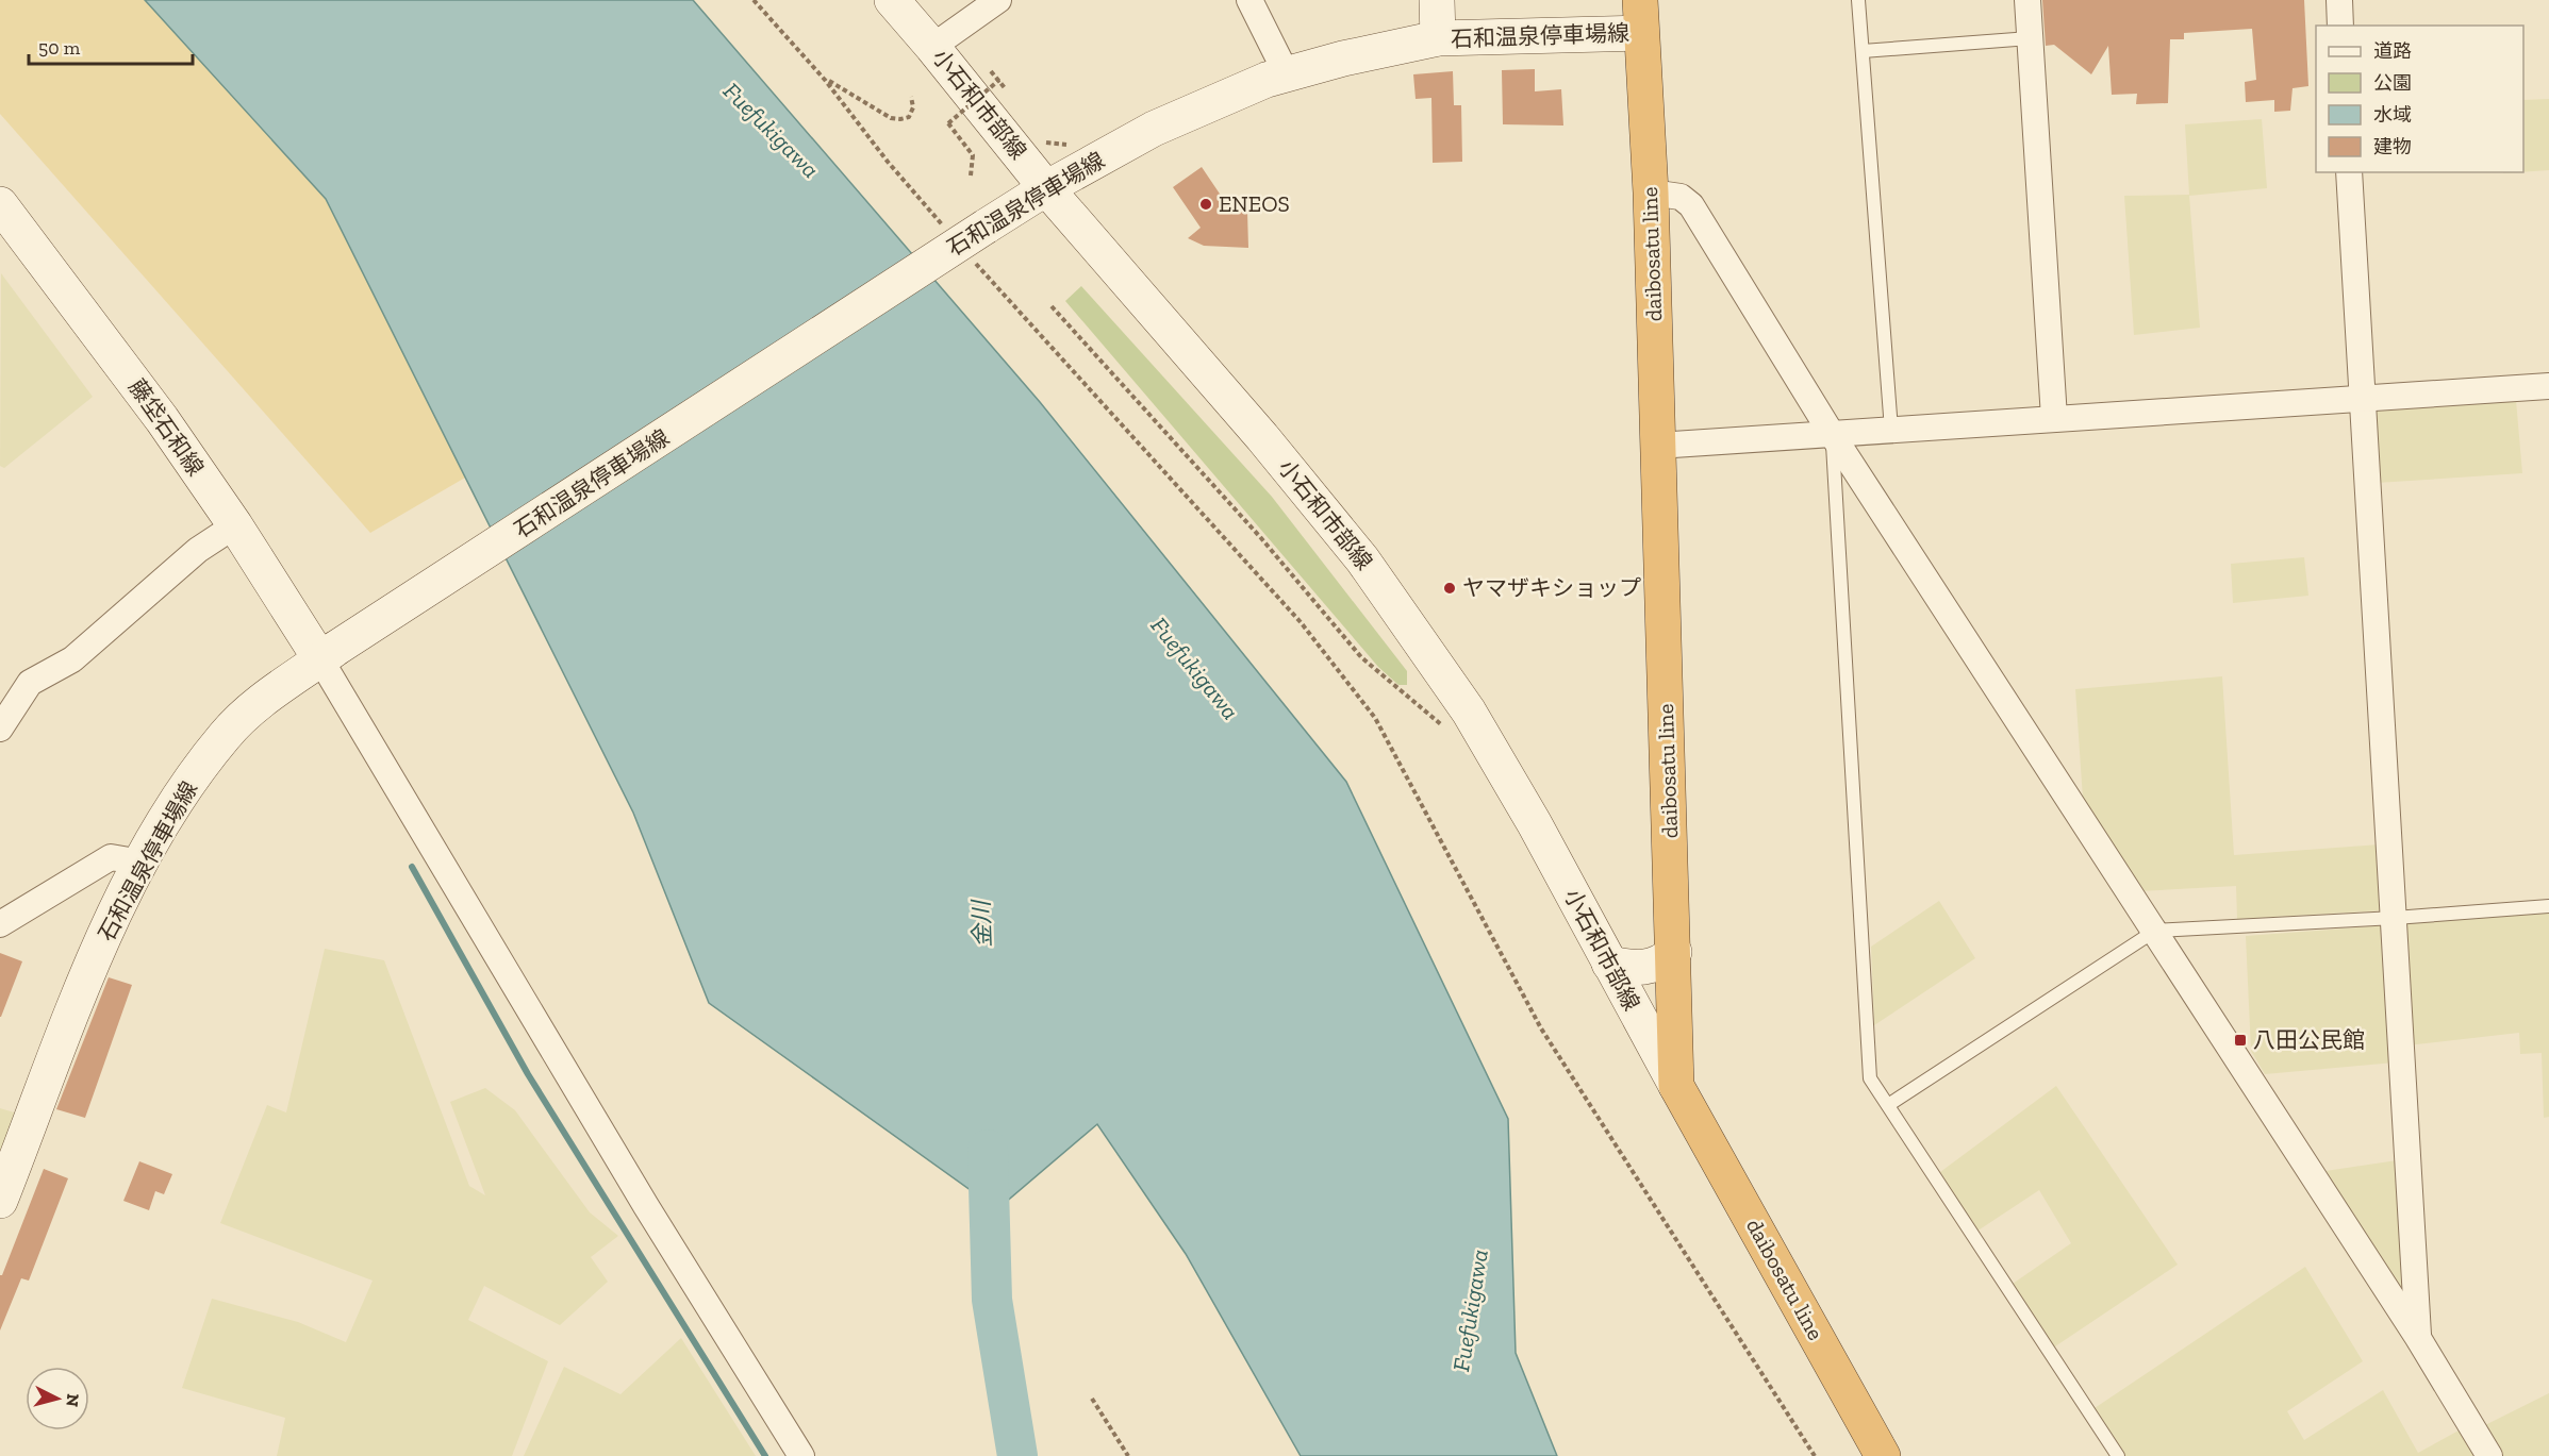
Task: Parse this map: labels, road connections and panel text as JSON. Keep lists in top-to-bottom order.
{
  "streets": {
    "highway": ["daibosatu line"],
    "main road": ["石和温泉停車場線", "小石和市部線", "藤垈石和線"]
  },
  "crossings": [
    ["石和温泉停車場線", "小石和市部線"],
    ["石和温泉停車場線", "daibosatu line"],
    ["石和温泉停車場線", "藤垈石和線"],
    ["小石和市部線", "daibosatu line"]
  ],
  "water": ["Fuefukigawa", "金川"],
  "places": {
    "other": ["ENEOS", "ヤマザキショップ"],
    "transit": ["八田公民館"]
  },
  "legend": [
    "道路",
    "公園",
    "水域",
    "建物"
  ],
  "scale_bar": "50 m",
  "north": "right"
}
